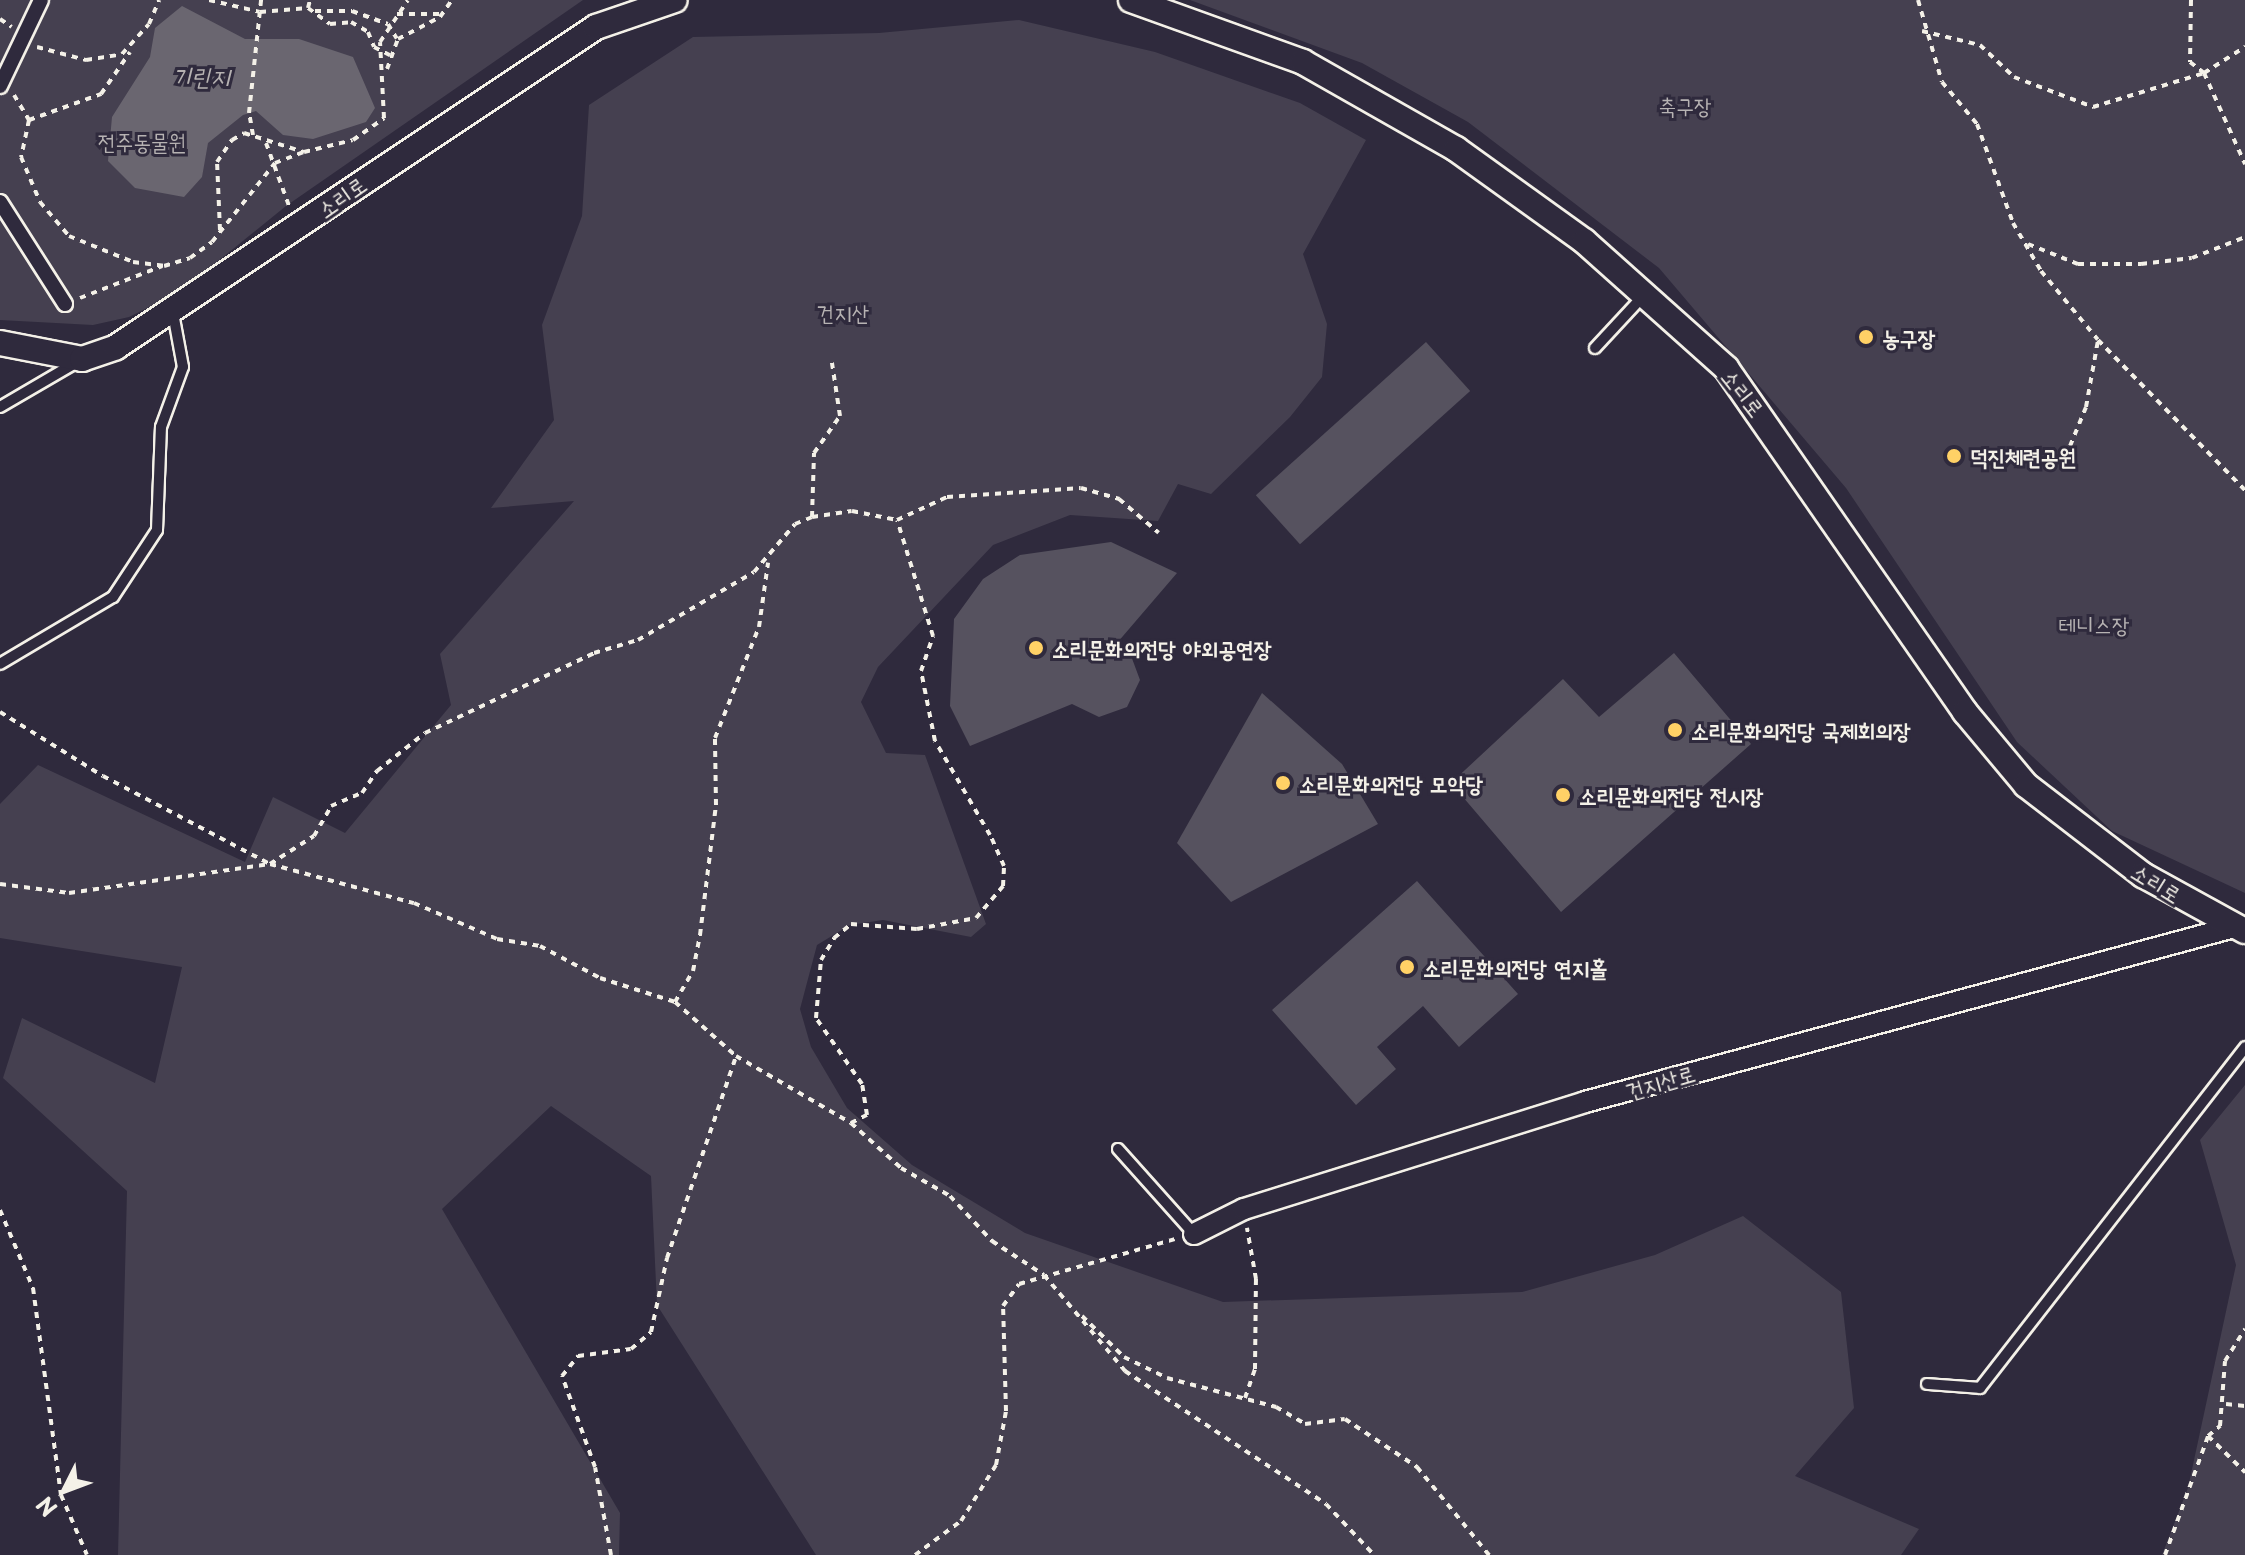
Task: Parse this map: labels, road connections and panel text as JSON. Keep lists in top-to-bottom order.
{
  "streets": {
    "street": ["소리로", "건지산로"]
  },
  "crossings": [
    ["소리로", "건지산로"]
  ],
  "water": ["기린지"],
  "parks": [
    "축구장",
    "전주동물원",
    "건지산",
    "테니스장"
  ],
  "places": [
    "농구장",
    "덕진체련공원",
    "소리문화의전당 야외공연장",
    "소리문화의전당 국제회의장",
    "소리문화의전당 모악당",
    "소리문화의전당 전시장",
    "소리문화의전당 연지홀"
  ],
  "north": "bottom left"
}
